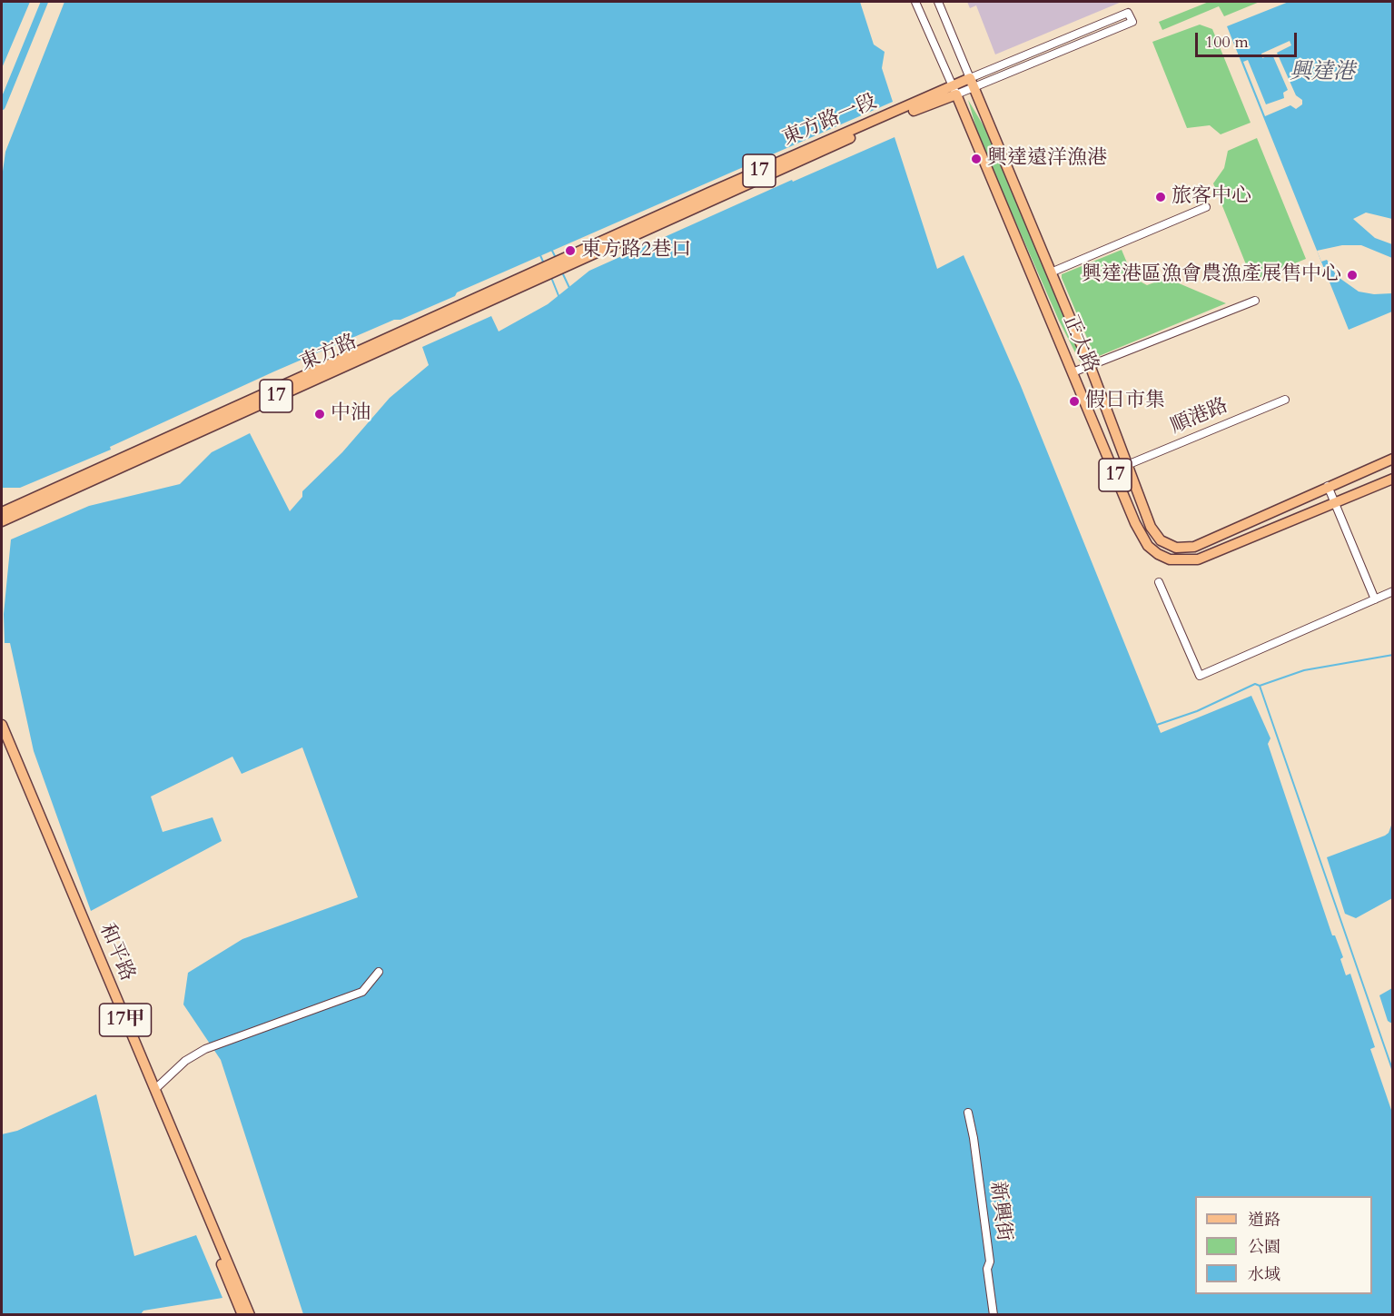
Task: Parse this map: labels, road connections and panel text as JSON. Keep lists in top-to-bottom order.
{
  "streets": {
    "main road": [
      "東方路一段",
      "17",
      "正大路",
      "東方路",
      "和平路",
      "17甲"
    ],
    "street": ["順港路", "新興街"]
  },
  "crossings": [
    ["東方路一段", "正大路"],
    ["東方路一段", "東方路"],
    ["正大路", "順港路"]
  ],
  "water": ["興達港"],
  "places": [
    "興達遠洋漁港",
    "旅客中心",
    "東方路2巷口",
    "興達港區漁會農漁產展售中心",
    "假日市集",
    "中油"
  ],
  "legend": ["道路", "公園", "水域"],
  "scale_bar": "100 m"
}
